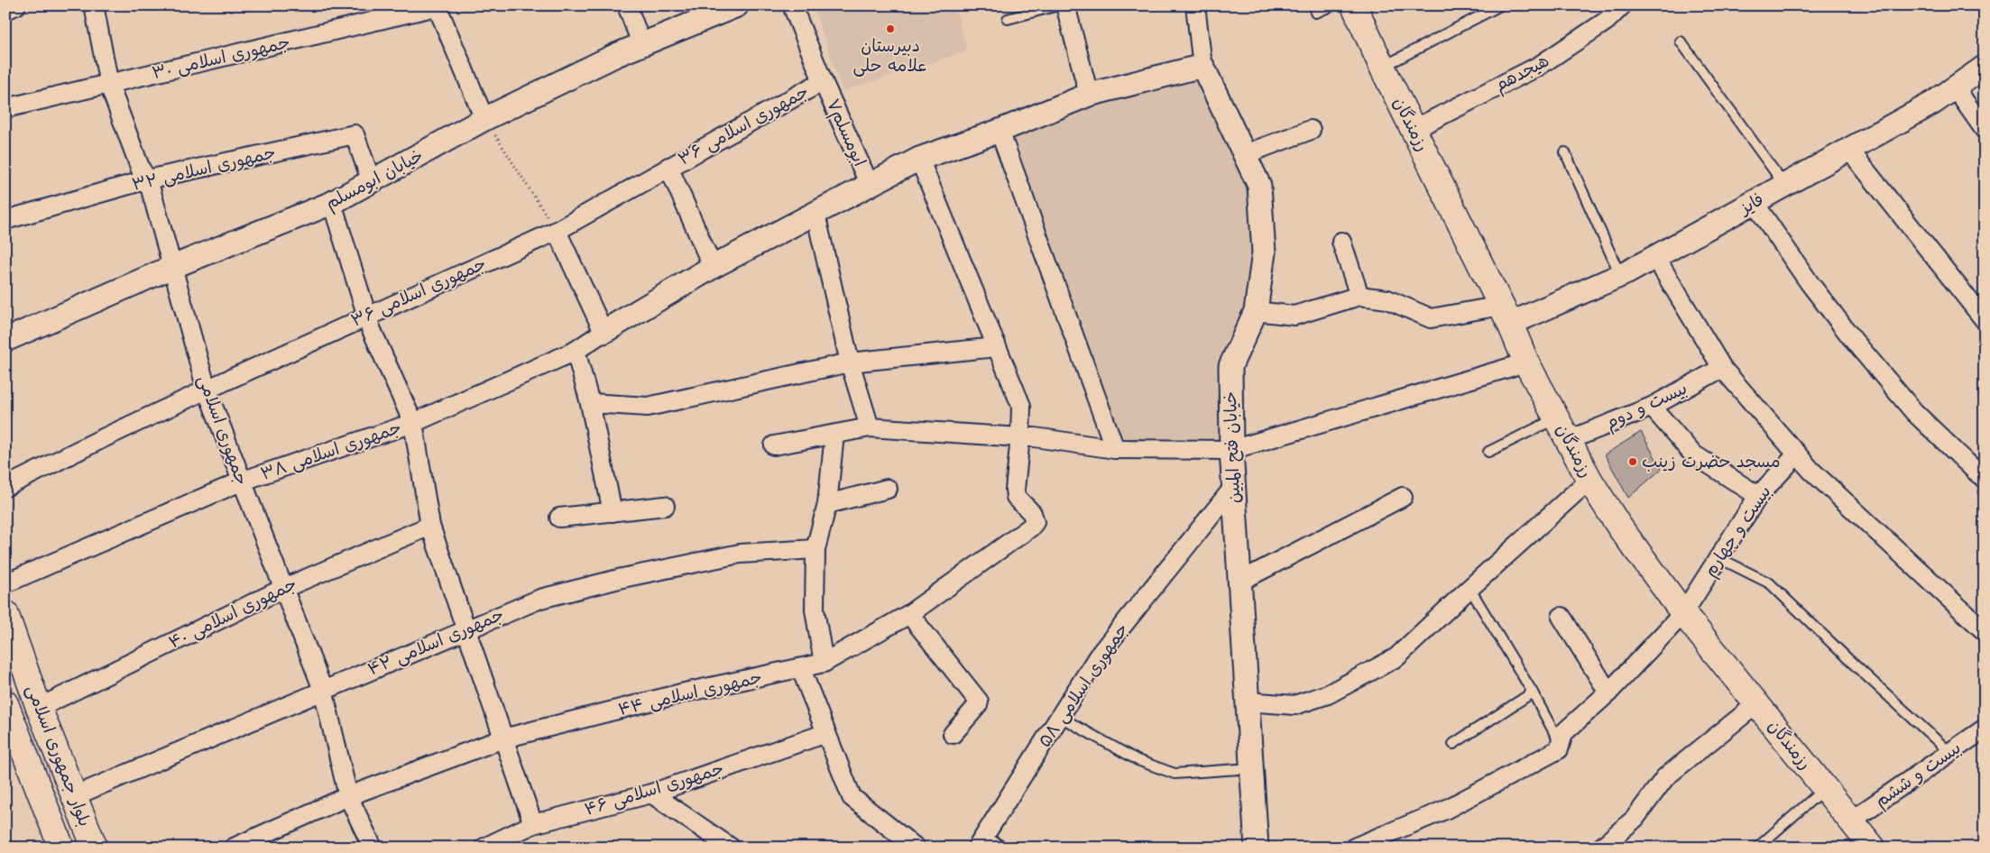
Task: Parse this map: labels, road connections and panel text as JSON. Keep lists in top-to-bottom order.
{
  "streets": {
    "main road": ["رزمندگان", "بلوار جمهوری اسلامی"],
    "street": [
      "جمهوری اسلامی ۳۰",
      "هیجدهم",
      "جمهوری اسلامی ۳۶",
      "ابومسلم۷",
      "جمهوری اسلامی ۳۲",
      "خیابان ابومسلم",
      "فایز",
      "بیست و دوم",
      "جمهوری اسلامی",
      "خیابان فتح المبین",
      "جمهوری اسلامی ۳۸",
      "بیست و چهارم",
      "جمهوری اسلامی ۴۰",
      "جمهوری اسلامی ۴۲",
      "جمهوری اسلامی ۵۸",
      "جمهوری اسلامی ۴۴",
      "بیست و ششم",
      "جمهوری اسلامی ۴۶"
    ]
  },
  "crossings": [
    ["جمهوری اسلامی ۳۰", "جمهوری اسلامی"],
    ["هیجدهم", "رزمندگان"],
    ["رزمندگان", "فایز"],
    ["رزمندگان", "بیست و دوم"],
    ["رزمندگان", "بیست و چهارم"],
    ["رزمندگان", "بیست و ششم"],
    ["جمهوری اسلامی ۳۶", "ابومسلم۷"],
    ["جمهوری اسلامی ۳۶", "جمهوری اسلامی"],
    ["جمهوری اسلامی ۳۲", "خیابان ابومسلم"],
    ["جمهوری اسلامی ۳۲", "جمهوری اسلامی"],
    ["خیابان ابومسلم", "جمهوری اسلامی"],
    ["جمهوری اسلامی", "جمهوری اسلامی ۳۸"],
    ["جمهوری اسلامی", "جمهوری اسلامی ۴۰"],
    ["جمهوری اسلامی", "جمهوری اسلامی ۴۲"],
    ["جمهوری اسلامی", "جمهوری اسلامی ۴۴"],
    ["خیابان فتح المبین", "جمهوری اسلامی ۵۸"],
    ["جمهوری اسلامی ۴۰", "بلوار جمهوری اسلامی"],
    ["جمهوری اسلامی ۴۲", "بلوار جمهوری اسلامی"]
  ],
  "places": ["دبیرستان علامه حلی", "مسجد حضرت زینب"]
}
